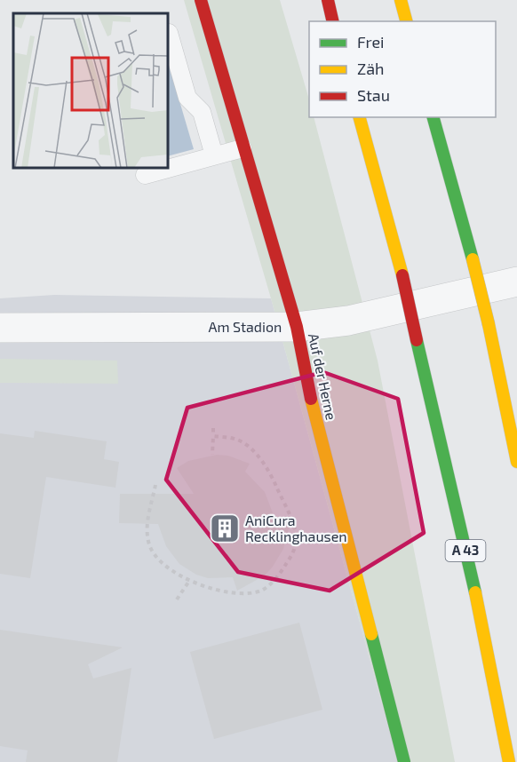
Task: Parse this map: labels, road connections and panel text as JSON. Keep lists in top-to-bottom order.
{
  "streets": {
    "main road": ["Auf der Herne", "A 43"],
    "street": ["Am Stadion"]
  },
  "crossings": [
    ["Am Stadion", "Auf der Herne"]
  ],
  "places": {
    "building": ["AniCura Recklinghausen"]
  },
  "legend": ["Frei", "Zäh", "Stau"]
}
